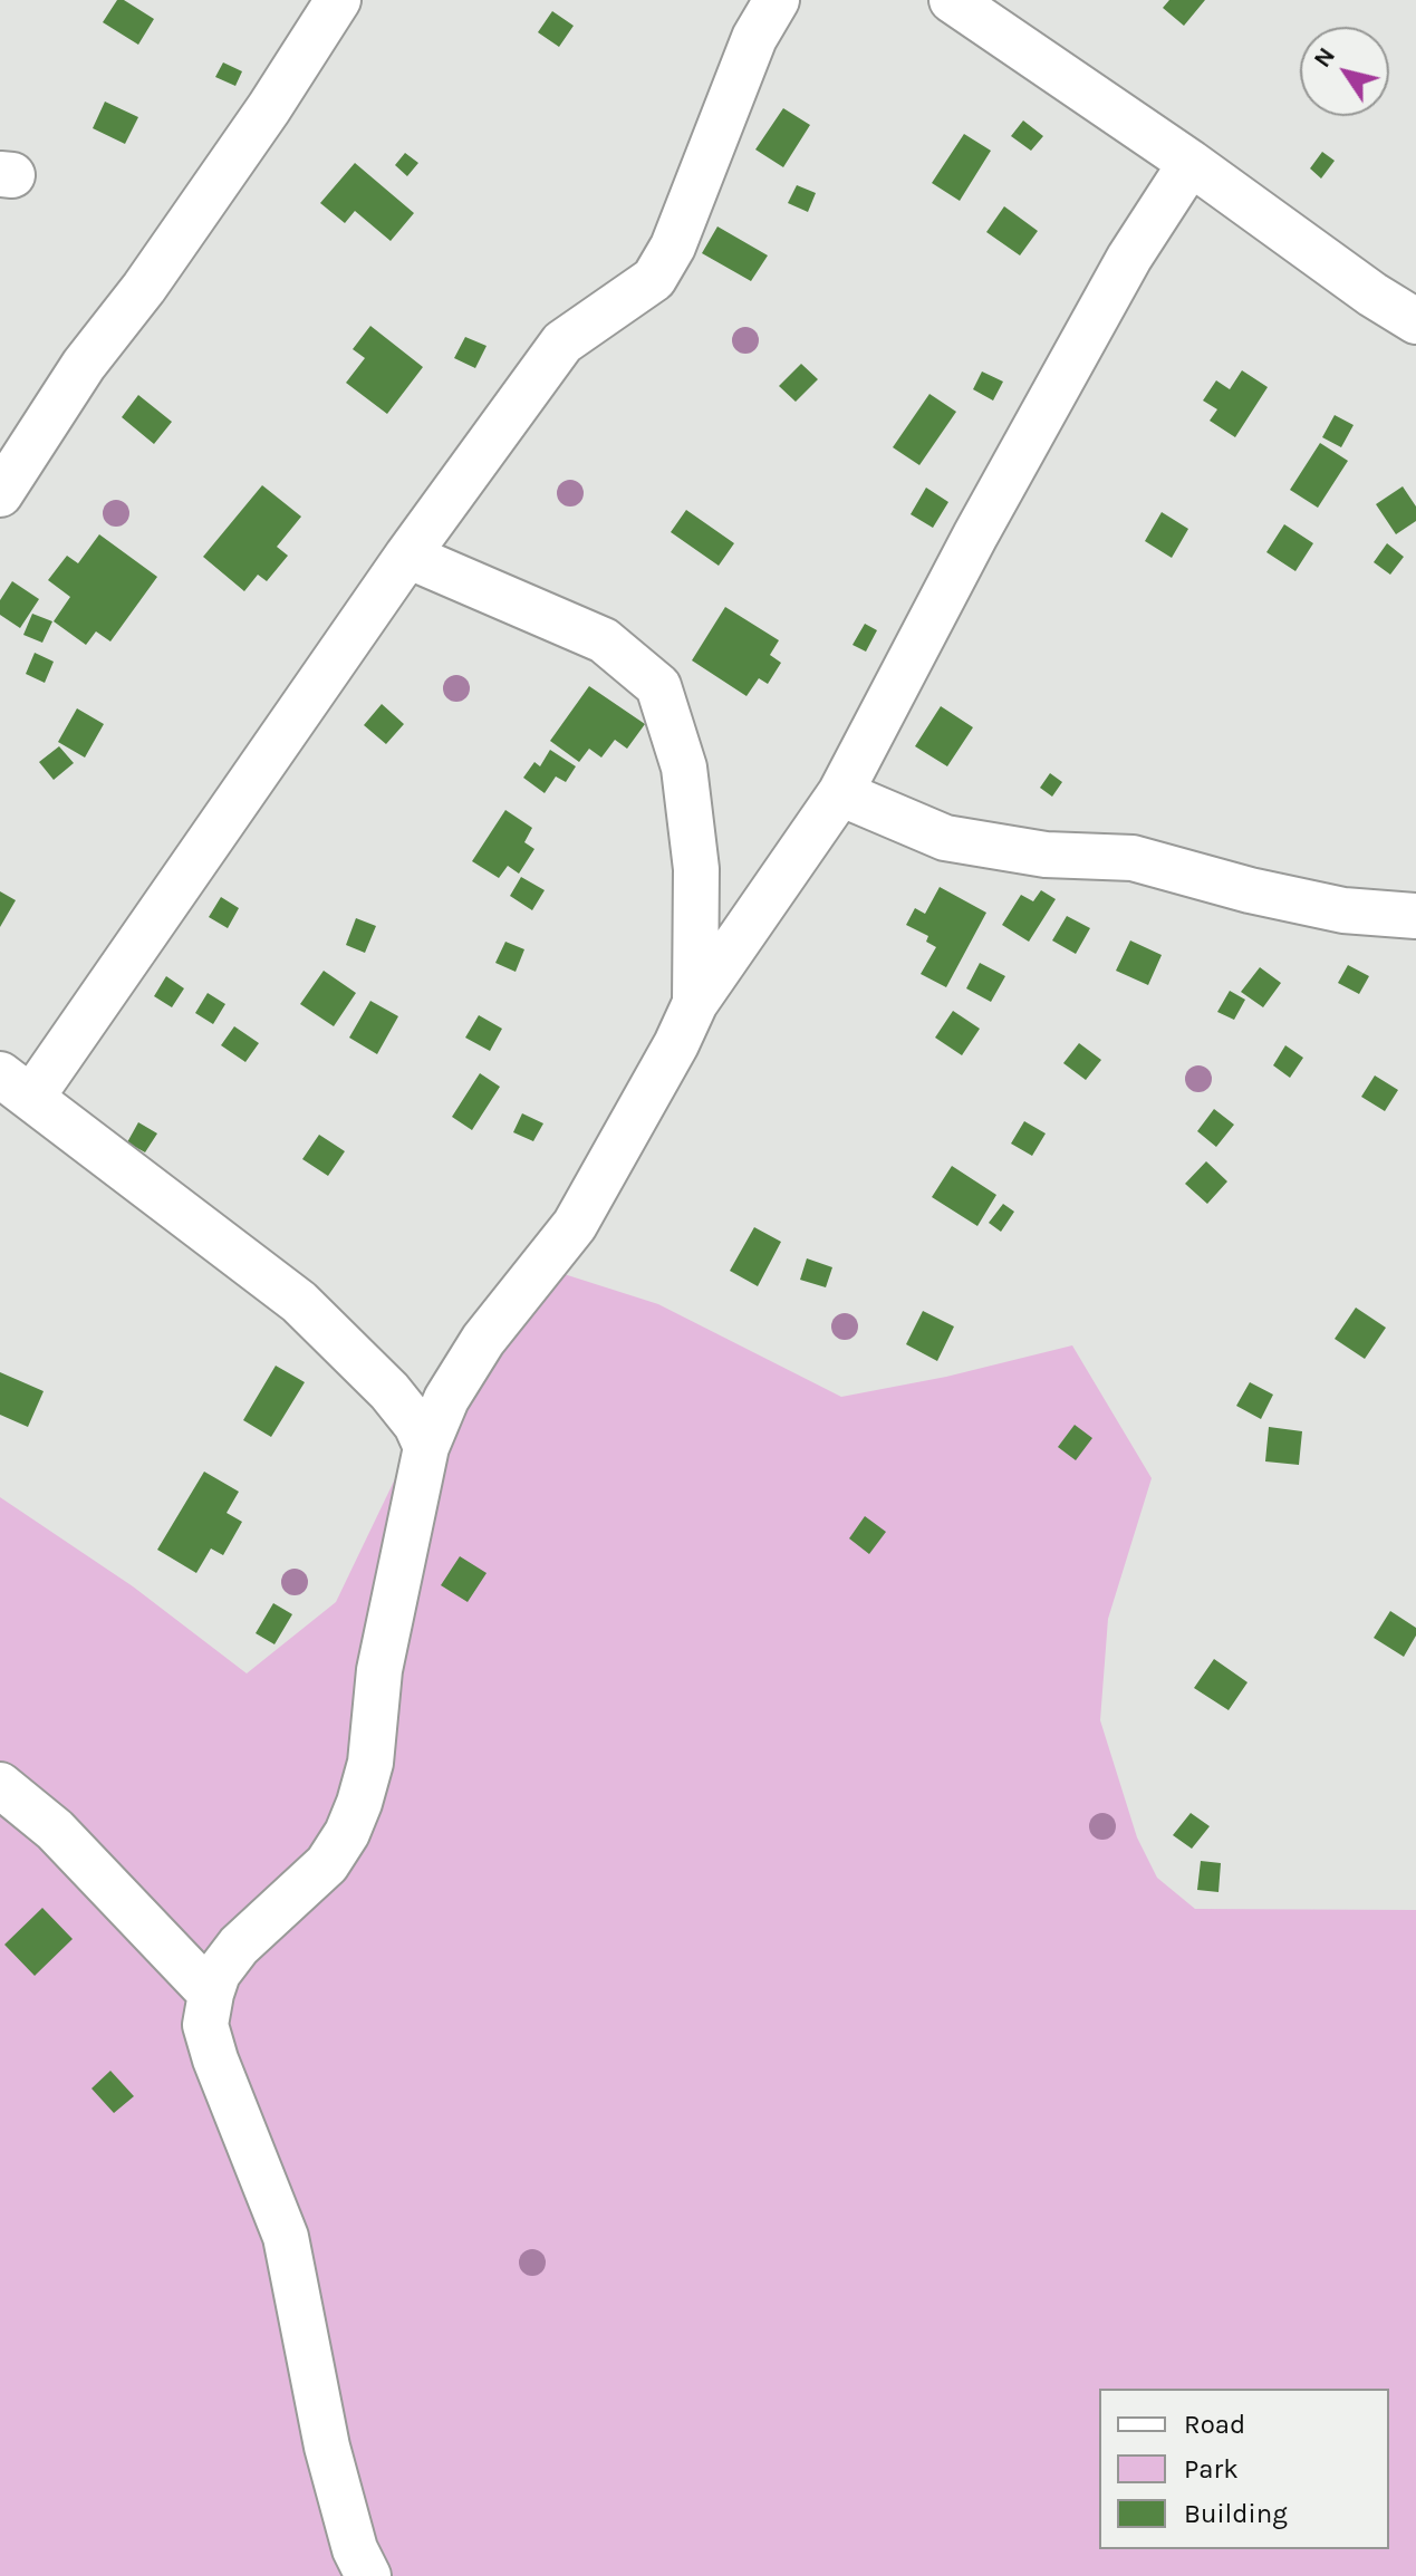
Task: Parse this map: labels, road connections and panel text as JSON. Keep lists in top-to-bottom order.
{
  "legend": ["Road", "Park", "Building"],
  "north": "top left"
}
